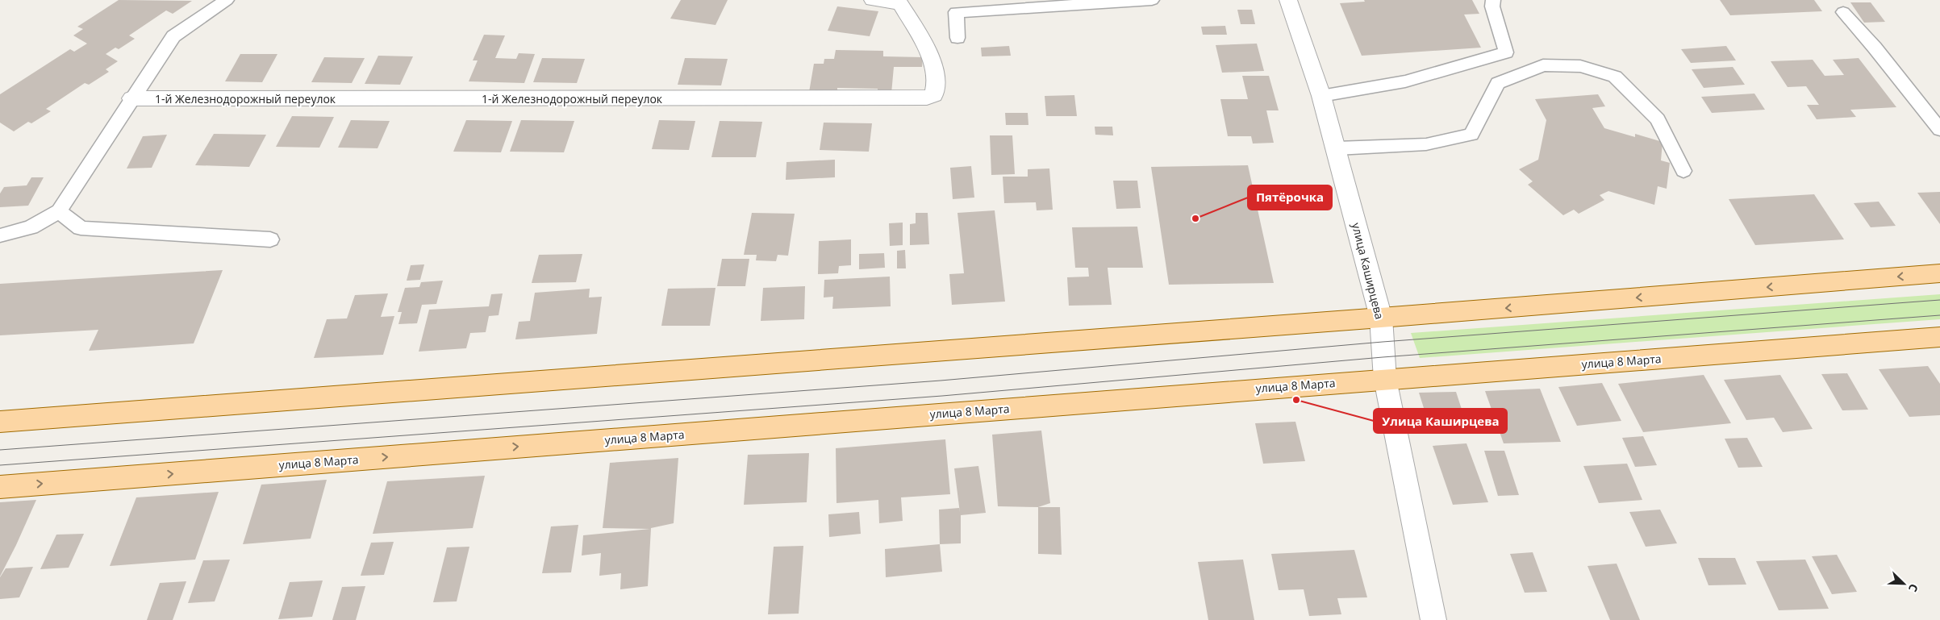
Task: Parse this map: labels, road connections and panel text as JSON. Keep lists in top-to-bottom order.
{
  "streets": {
    "main road": ["улица 8 Марта"],
    "street": ["1-й Железнодорожный переулок", "улица Каширцева"]
  },
  "crossings": [
    ["улица Каширцева", "улица 8 Марта"]
  ],
  "places": ["Пятёрочка", "Улица Каширцева"],
  "north": "bottom right"
}
